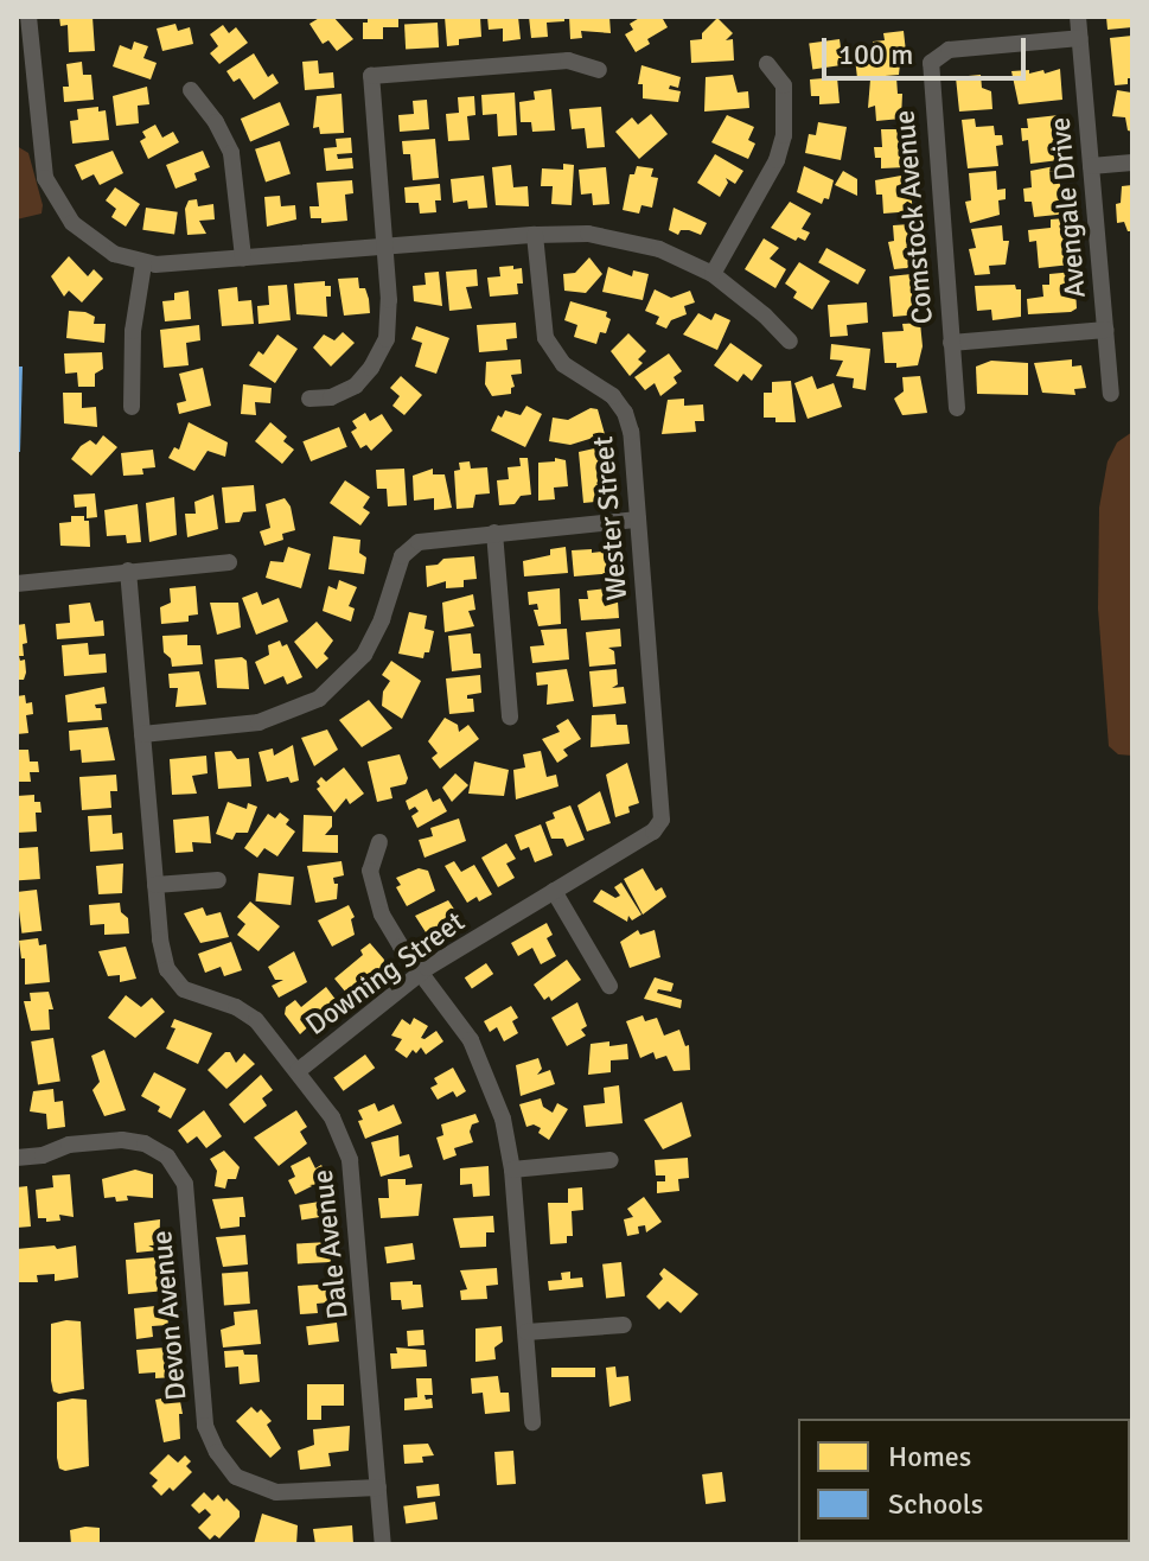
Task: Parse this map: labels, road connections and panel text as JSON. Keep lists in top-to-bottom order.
{
  "streets": {
    "street": [
      "Avengale Drive",
      "Comstock Avenue",
      "Wester Street",
      "Downing Street",
      "Dale Avenue",
      "Devon Avenue"
    ]
  },
  "crossings": [
    ["Avengale Drive", "Comstock Avenue"],
    ["Wester Street", "Downing Street"],
    ["Downing Street", "Dale Avenue"],
    ["Dale Avenue", "Devon Avenue"]
  ],
  "legend": ["Homes", "Schools"],
  "scale_bar": "100 m"
}
